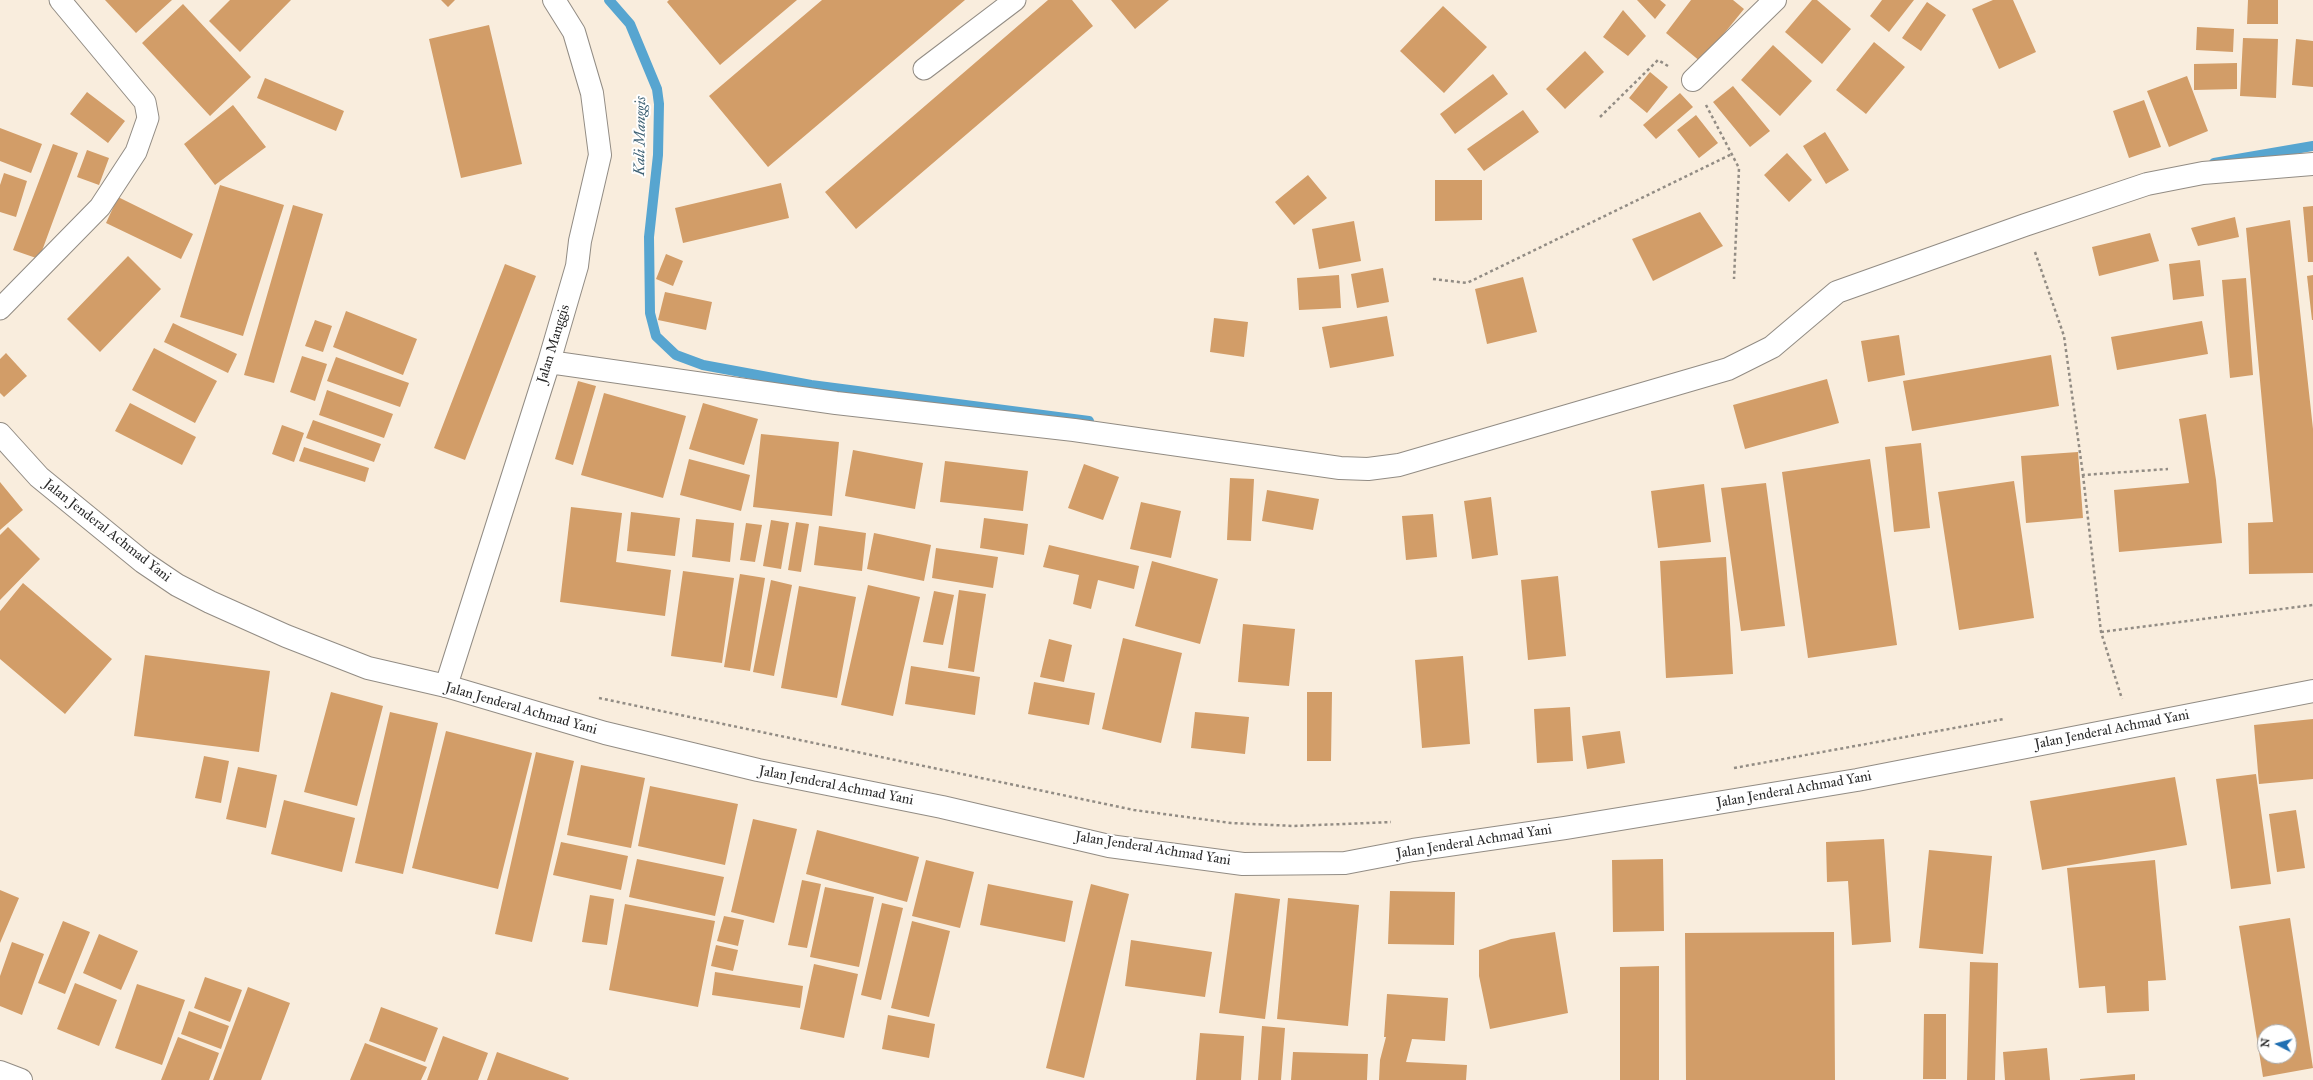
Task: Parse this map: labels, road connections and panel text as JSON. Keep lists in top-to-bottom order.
{
  "streets": {
    "street": ["Jalan Manggis", "Jalan Jenderal Achmad Yani"]
  },
  "crossings": [
    ["Jalan Manggis", "Jalan Jenderal Achmad Yani"]
  ],
  "water": ["Kali Manggis"],
  "north": "left"
}
